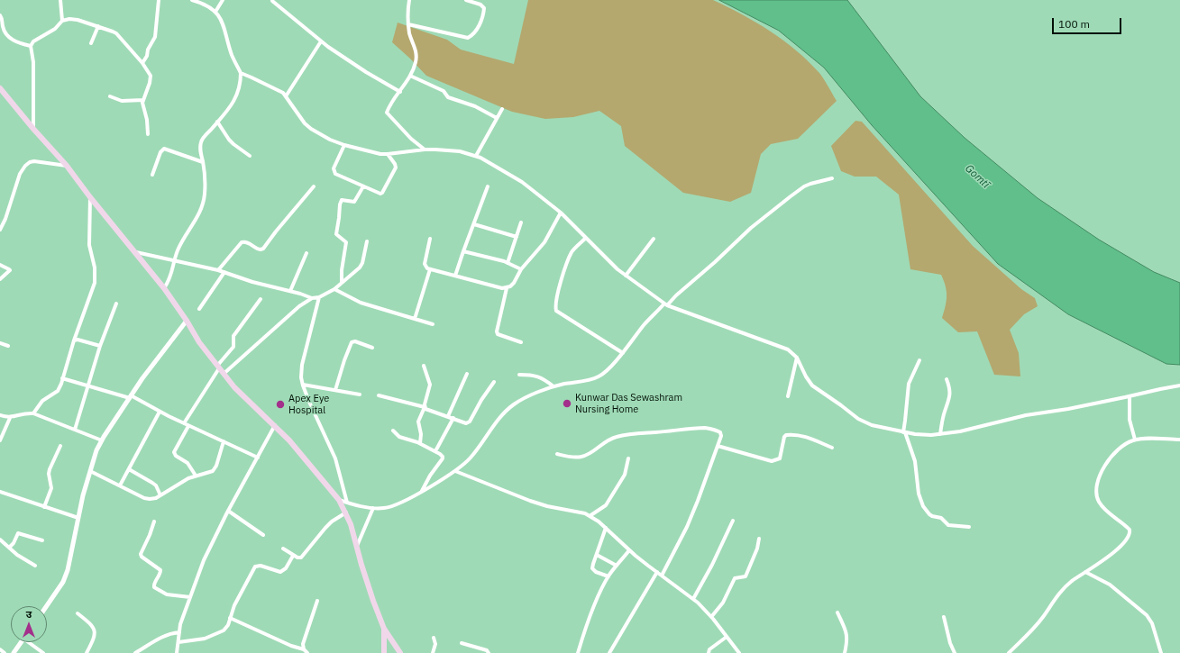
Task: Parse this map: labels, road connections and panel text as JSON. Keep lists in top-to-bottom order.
{
  "water": ["Gomtī"],
  "places": ["Kunwar Das Sewashram Nursing Home", "Apex Eye Hospital"],
  "scale_bar": "100 m",
  "north": "top"
}
